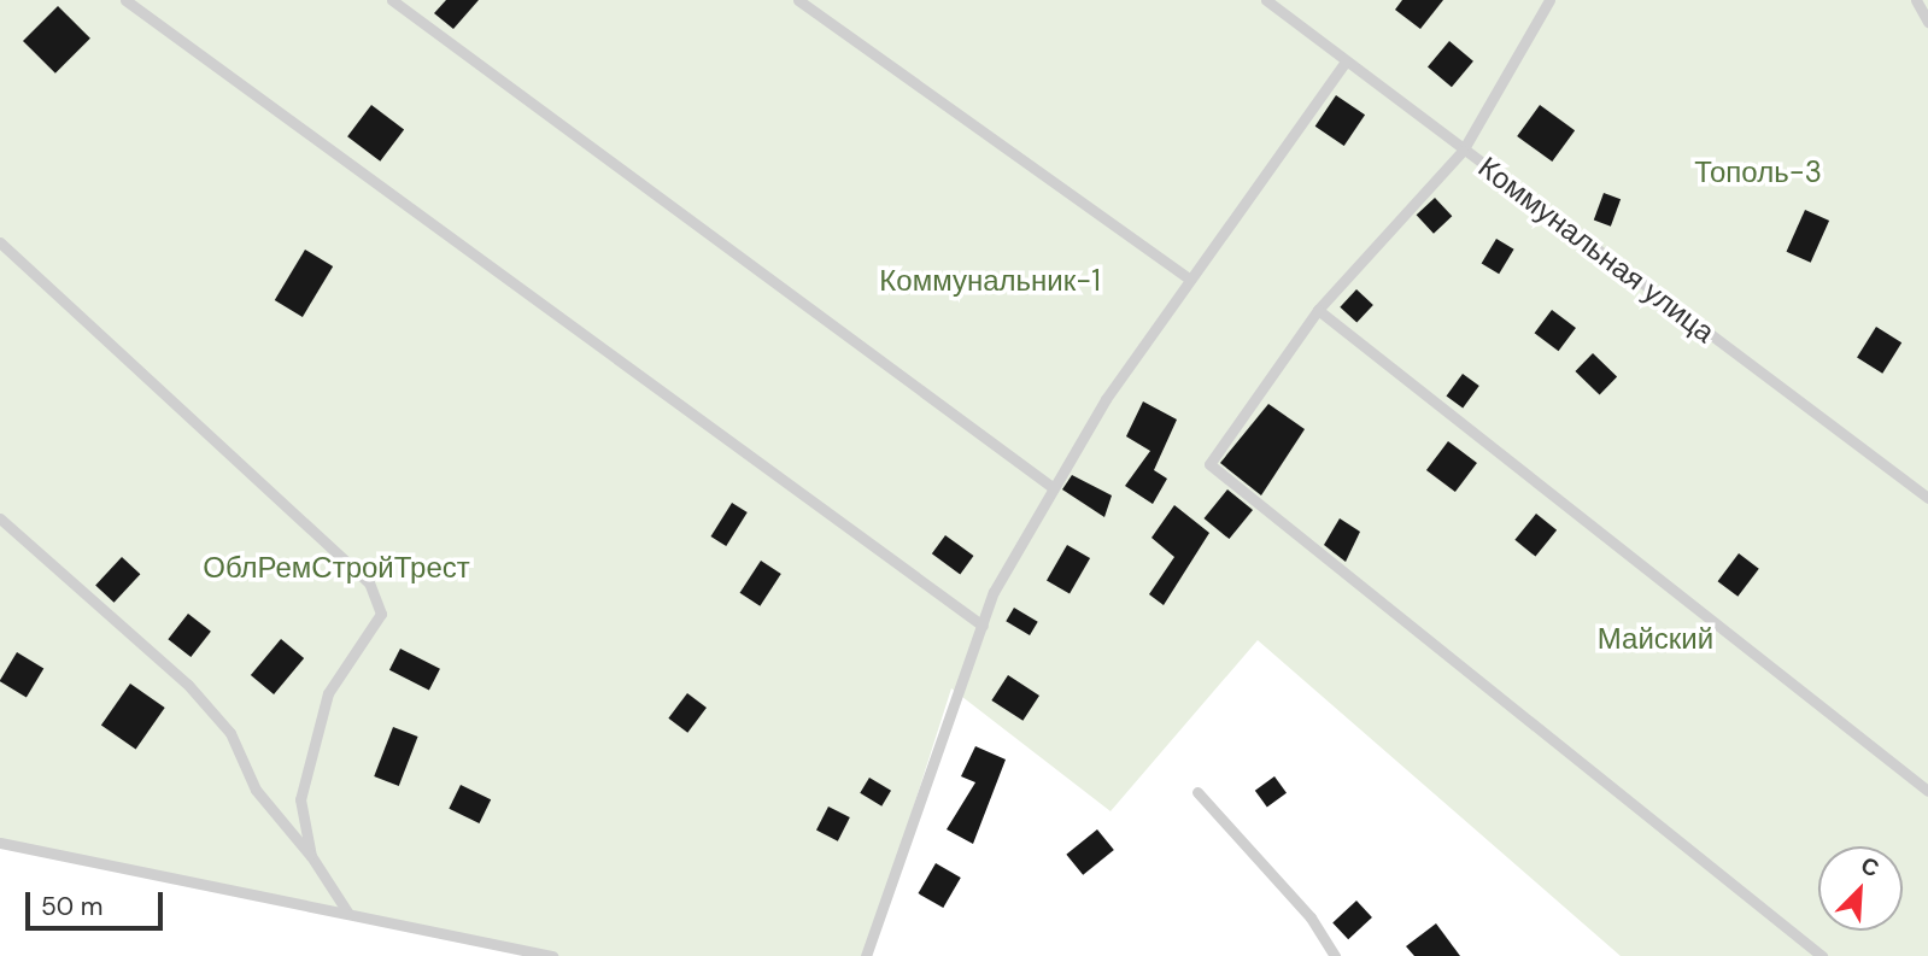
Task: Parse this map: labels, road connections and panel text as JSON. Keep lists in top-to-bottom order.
{
  "streets": {
    "lane": ["Коммунальная улица"]
  },
  "parks": [
    "Тополь-3",
    "Коммунальник-1",
    "ОблРемСтройТрест",
    "Майский"
  ],
  "scale_bar": "50 m",
  "north": "top right"
}
